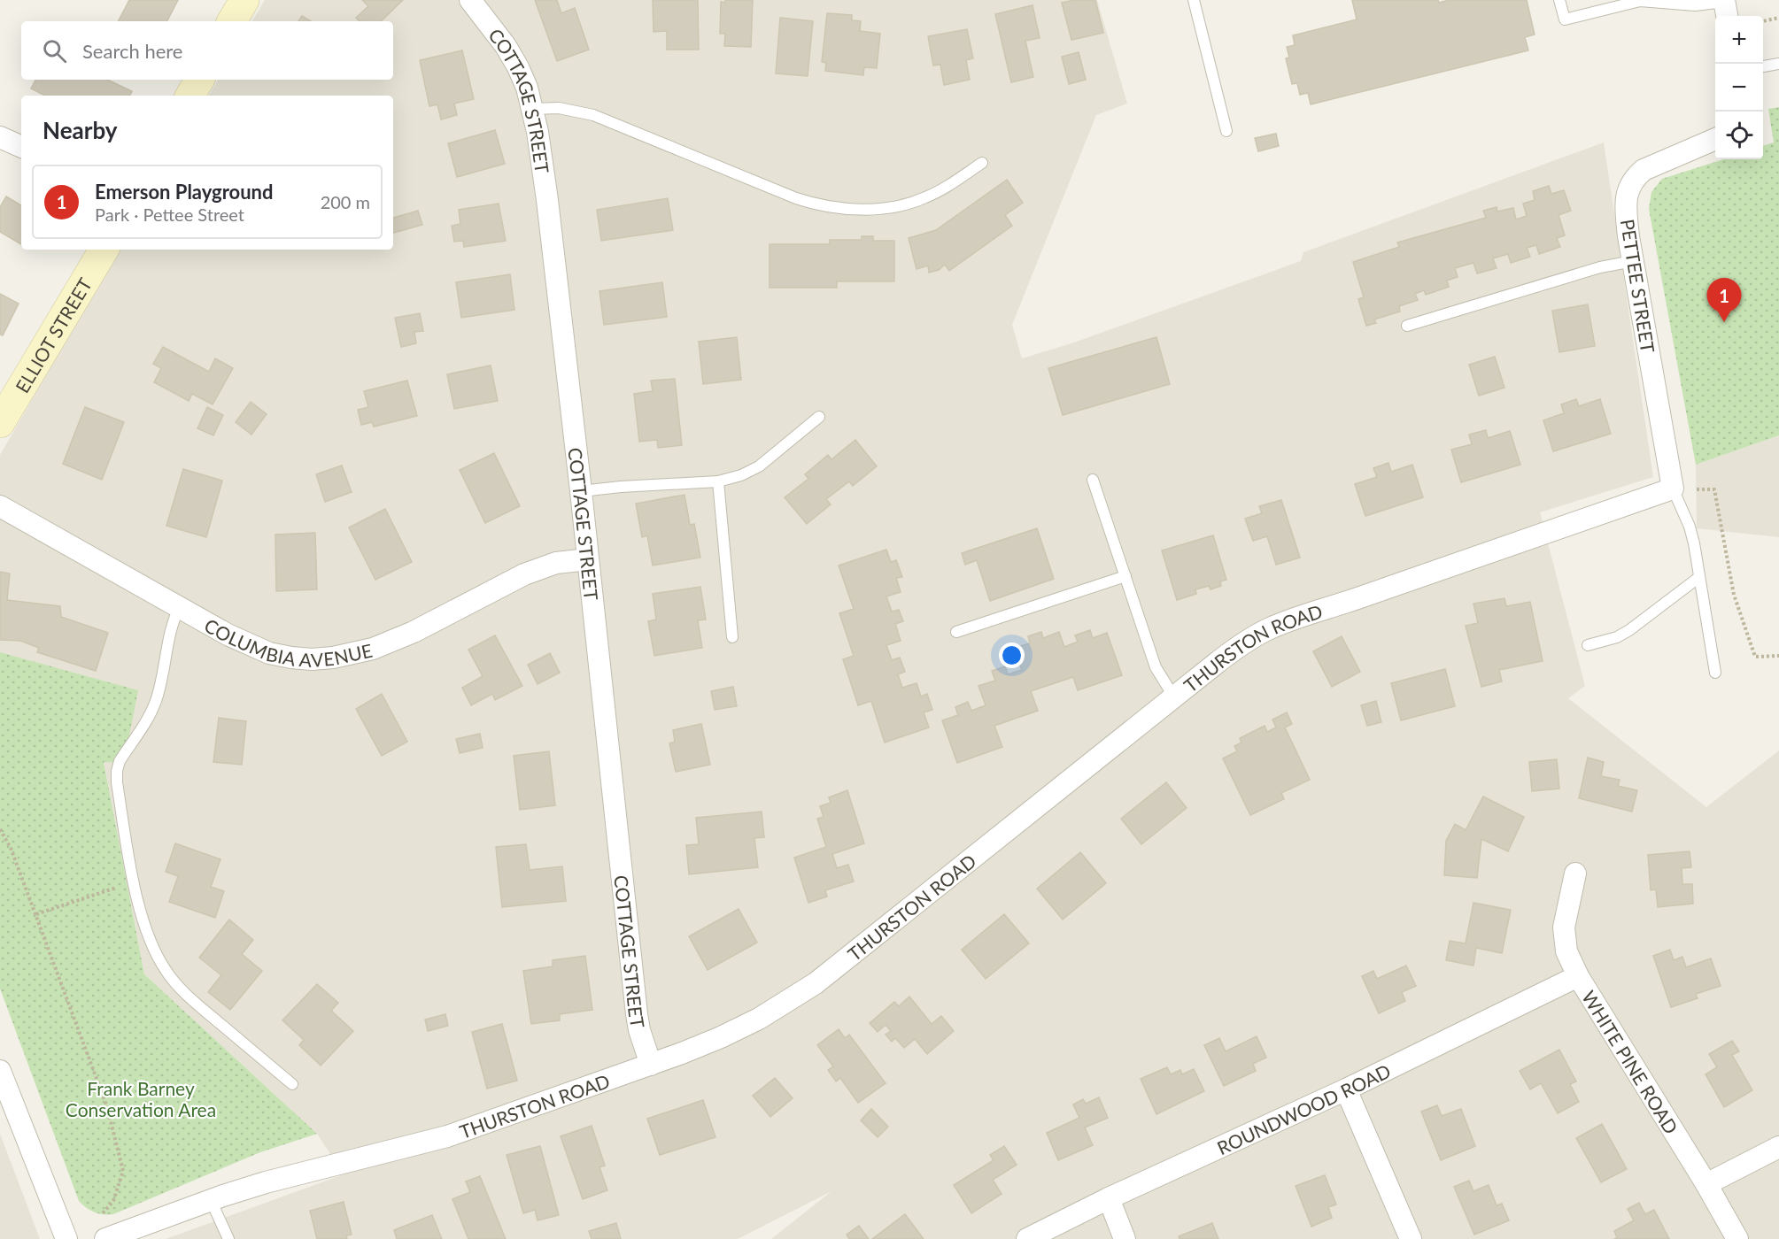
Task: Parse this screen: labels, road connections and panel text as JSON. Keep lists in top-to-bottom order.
{
  "streets": {
    "street": [
      "COTTAGE STREET",
      "PETTEE STREET",
      "ELLIOT STREET",
      "COLUMBIA AVENUE",
      "THURSTON ROAD",
      "WHITE PINE ROAD",
      "ROUNDWOOD ROAD"
    ]
  },
  "crossings": [
    ["COTTAGE STREET", "COLUMBIA AVENUE"],
    ["COTTAGE STREET", "THURSTON ROAD"],
    ["PETTEE STREET", "THURSTON ROAD"],
    ["WHITE PINE ROAD", "ROUNDWOOD ROAD"]
  ],
  "parks": ["Frank Barney Conservation Area"],
  "page": {
    "map_buttons": ["+", "−"],
    "search": "Search here",
    "heading": "Nearby",
    "list": [
      {
        "mark": "1",
        "name": "Emerson Playground",
        "note": "Park · Pettee Street",
        "value": "200 m"
      }
    ],
    "pins": "1"
  }
}
